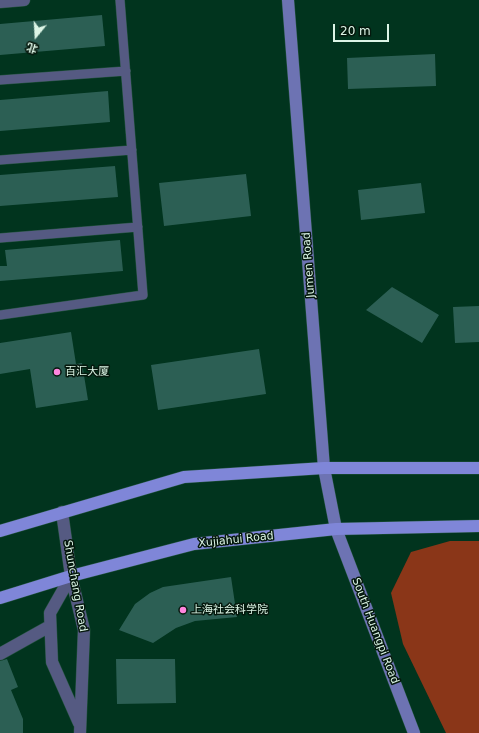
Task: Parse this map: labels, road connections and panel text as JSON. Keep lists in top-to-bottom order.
{
  "streets": {
    "main road": ["Xujiahui Road"],
    "street": ["Jumen Road", "Shunchang Road", "South Huangpi Road"]
  },
  "crossings": [
    ["Jumen Road", "Xujiahui Road"],
    ["Jumen Road", "South Huangpi Road"],
    ["Xujiahui Road", "Shunchang Road"],
    ["Xujiahui Road", "South Huangpi Road"]
  ],
  "places": ["百汇大厦", "上海社会科学院"],
  "scale_bar": "20 m",
  "north": "bottom"
}
